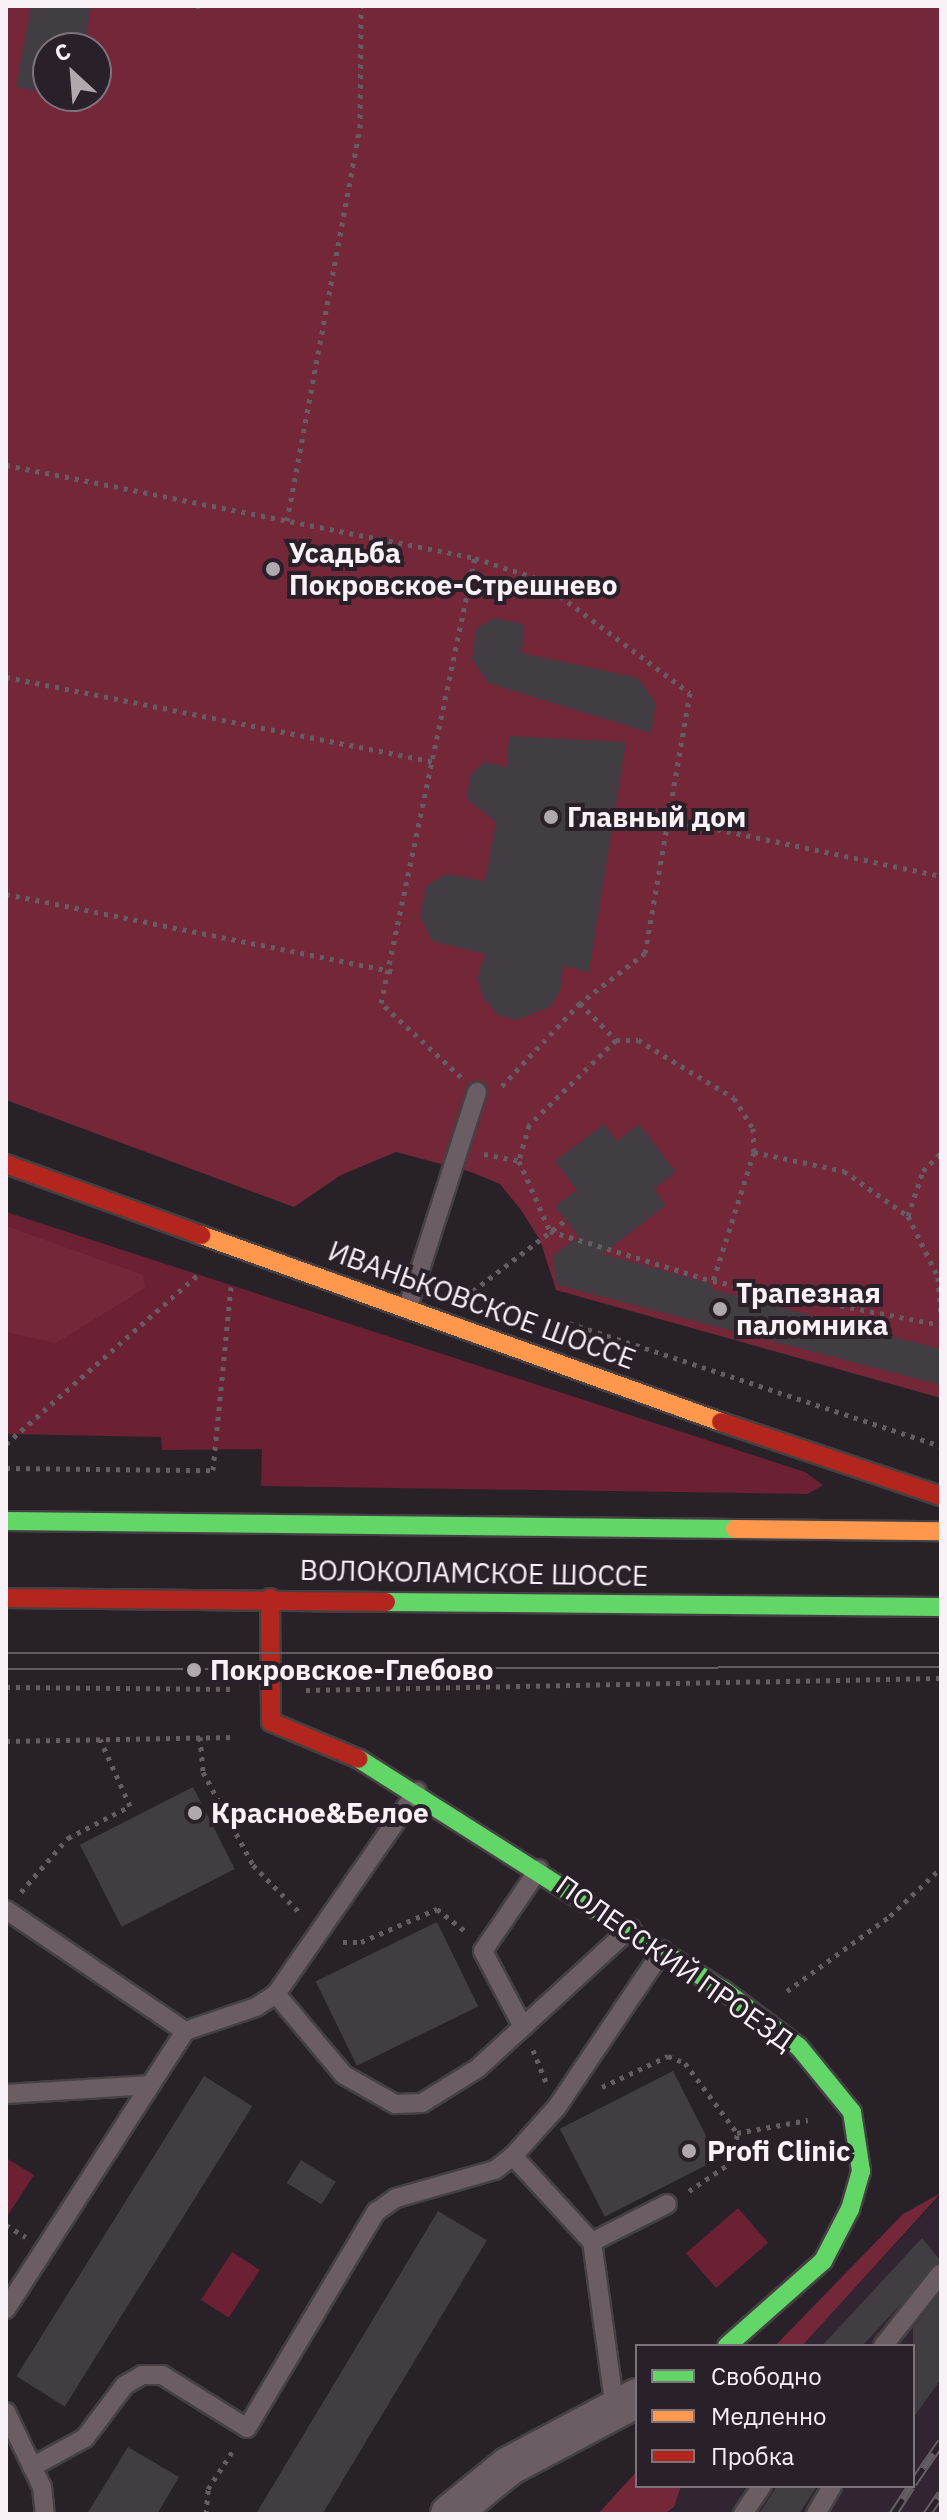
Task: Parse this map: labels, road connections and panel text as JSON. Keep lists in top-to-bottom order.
{
  "streets": {
    "street": ["ИВАНЬКОВСКОЕ ШОССЕ", "ВОЛОКОЛАМСКОЕ ШОССЕ", "ПОЛЕССКИЙ ПРОЕЗД"]
  },
  "crossings": [
    ["ВОЛОКОЛАМСКОЕ ШОССЕ", "ПОЛЕССКИЙ ПРОЕЗД"]
  ],
  "places": [
    "Усадьба Покровское-Стрешнево",
    "Главный дом",
    "Трапезная паломника",
    "Покровское-Глебово",
    "Красное&Белое",
    "Profi Clinic"
  ],
  "legend": ["Свободно", "Медленно", "Пробка"],
  "north": "top left"
}
